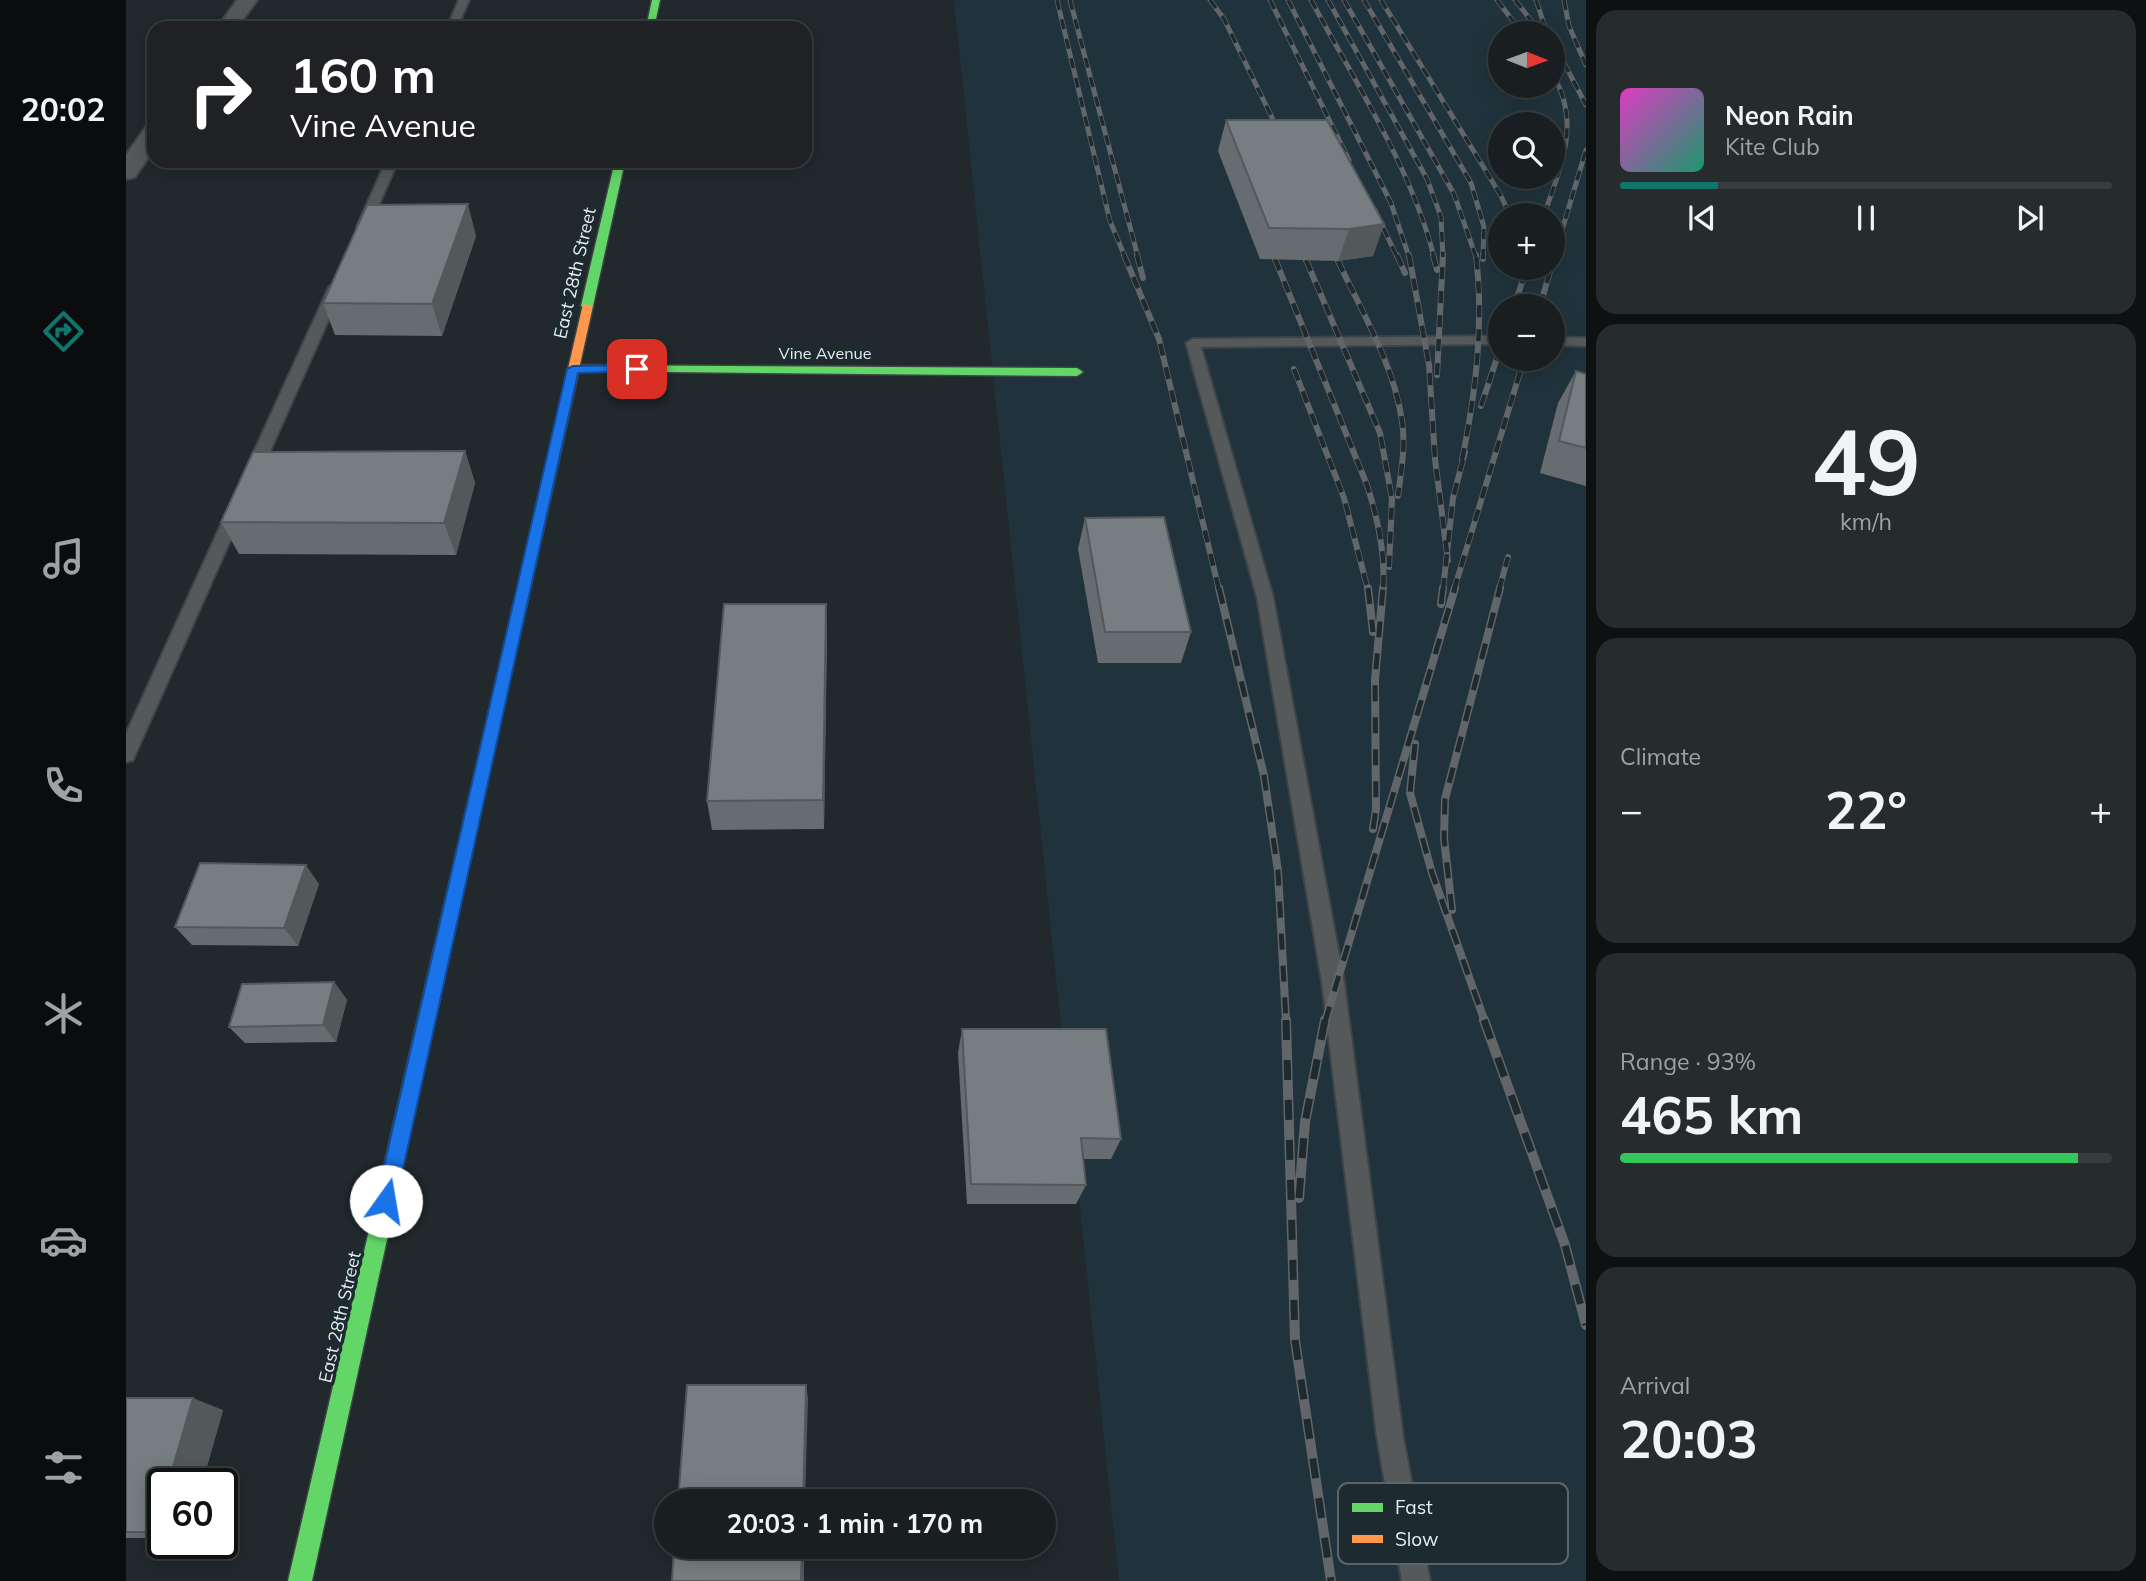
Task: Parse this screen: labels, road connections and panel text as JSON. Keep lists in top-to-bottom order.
{
  "streets": {
    "main road": ["East 28th Street", "Vine Avenue"]
  },
  "crossings": [
    ["East 28th Street", "Vine Avenue"]
  ],
  "legend": ["Fast", "Slow"],
  "north": "right",
  "page": {
    "tabs": "20:02",
    "map_buttons": ["+", "−"],
    "turn": ["160 m", "Vine Avenue"],
    "song": ["Neon Rain", "Kite Club"],
    "tile": [
      ["49", "km/h"],
      "Climate",
      ["Range · 93%", "465 km"],
      ["Arrival", "20:03"]
    ],
    "heat": ["−", "22°", "+"],
    "limit": "60",
    "trip": "20:03 · 1 min · 170 m"
  }
}
